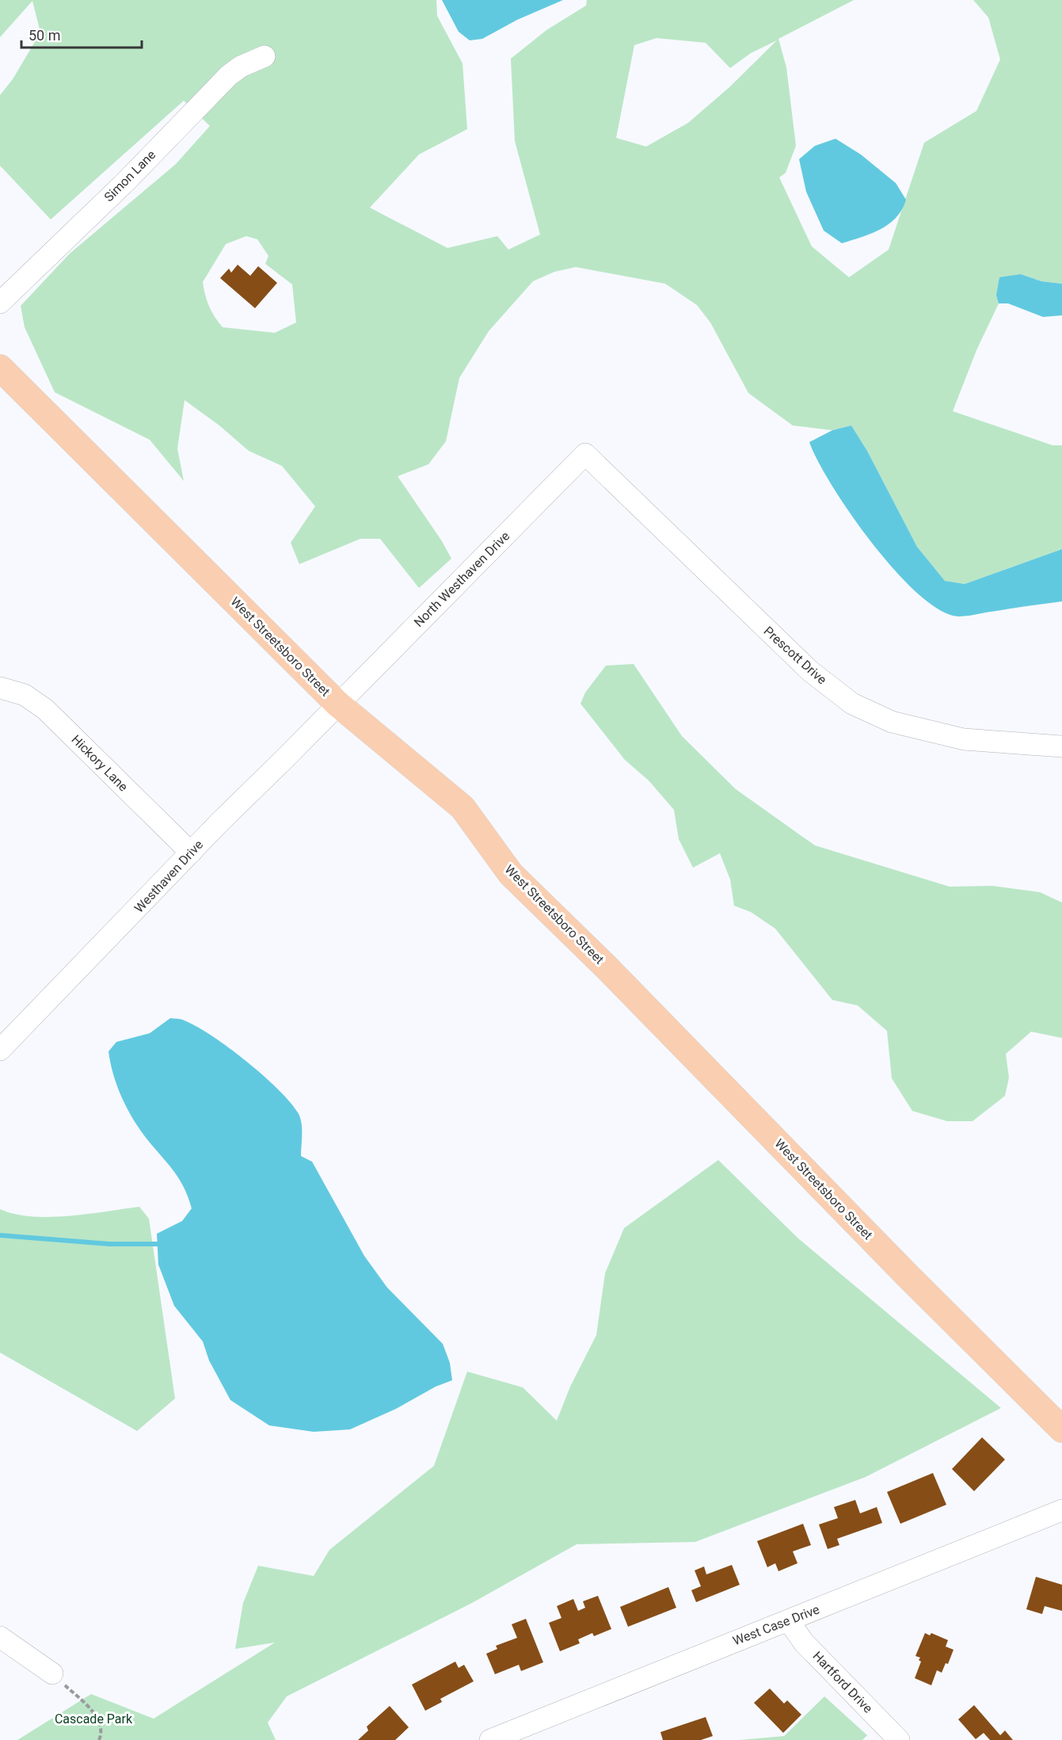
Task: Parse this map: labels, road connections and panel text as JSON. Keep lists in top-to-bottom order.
{
  "streets": {
    "main road": ["West Streetsboro Street"],
    "street": [
      "Simon Lane",
      "North Westhaven Drive",
      "Prescott Drive",
      "Hickory Lane",
      "Westhaven Drive",
      "West Case Drive",
      "Hartford Drive"
    ]
  },
  "crossings": [
    ["North Westhaven Drive", "West Streetsboro Street"],
    ["North Westhaven Drive", "Prescott Drive"],
    ["North Westhaven Drive", "Westhaven Drive"],
    ["West Streetsboro Street", "Westhaven Drive"],
    ["Hickory Lane", "Westhaven Drive"],
    ["West Case Drive", "Hartford Drive"]
  ],
  "parks": ["Cascade Park"],
  "scale_bar": "50 m"
}
